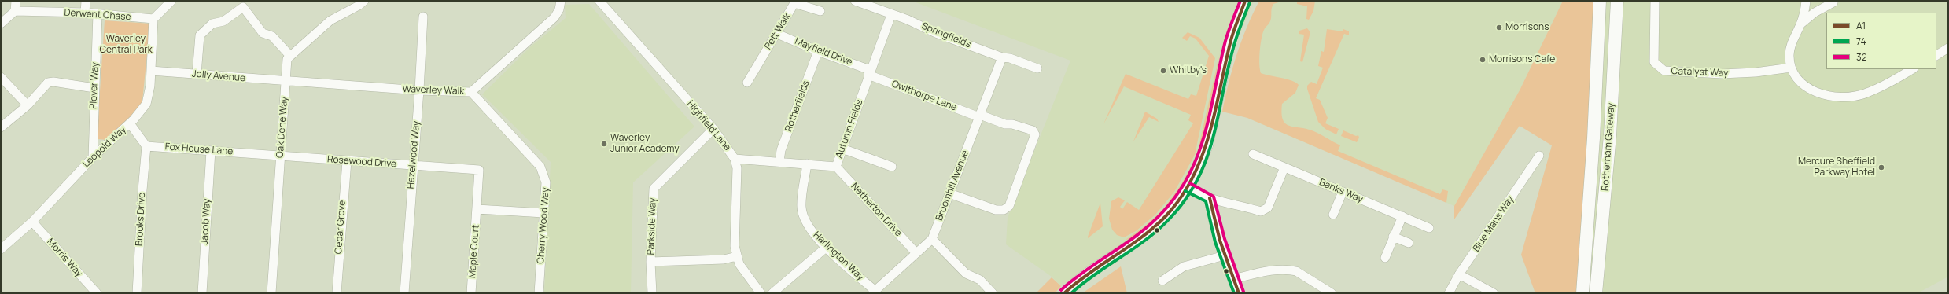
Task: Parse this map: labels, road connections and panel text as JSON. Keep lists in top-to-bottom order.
{
  "streets": {
    "highway": ["Rotherham Gateway"],
    "street": [
      "Derwent Chase",
      "Pett Walk",
      "Springfields",
      "Mayfield Drive",
      "Catalyst Way",
      "Jolly Avenue",
      "Plover Way",
      "Waverley Walk",
      "Owlthorpe Lane",
      "Rotherfields",
      "Highfield Lane",
      "Oak Dene Way",
      "Autumn Fields",
      "Leopold Way",
      "Fox House Lane",
      "Hazelwood Way",
      "Rosewood Drive",
      "Broomhill Avenue",
      "Banks Way",
      "Netherton Drive",
      "Brooks Drive",
      "Jacob Way",
      "Blue Mans Way",
      "Cherry Wood Way",
      "Parkside Way",
      "Cedar Grove",
      "Maple Court",
      "Harlington Way",
      "Morris Way"
    ]
  },
  "crossings": [
    ["Derwent Chase", "Plover Way"],
    ["Derwent Chase", "Leopold Way"],
    ["Pett Walk", "Mayfield Drive"],
    ["Springfields", "Autumn Fields"],
    ["Springfields", "Broomhill Avenue"],
    ["Mayfield Drive", "Owlthorpe Lane"],
    ["Mayfield Drive", "Rotherfields"],
    ["Mayfield Drive", "Autumn Fields"],
    ["Jolly Avenue", "Waverley Walk"],
    ["Jolly Avenue", "Oak Dene Way"],
    ["Jolly Avenue", "Leopold Way"],
    ["Plover Way", "Leopold Way"],
    ["Waverley Walk", "Oak Dene Way"],
    ["Waverley Walk", "Hazelwood Way"],
    ["Waverley Walk", "Cherry Wood Way"],
    ["Owlthorpe Lane", "Autumn Fields"],
    ["Owlthorpe Lane", "Broomhill Avenue"],
    ["Rotherfields", "Autumn Fields"],
    ["Highfield Lane", "Autumn Fields"],
    ["Highfield Lane", "Parkside Way"],
    ["Oak Dene Way", "Fox House Lane"],
    ["Oak Dene Way", "Rosewood Drive"],
    ["Autumn Fields", "Netherton Drive"],
    ["Autumn Fields", "Harlington Way"],
    ["Leopold Way", "Morris Way"],
    ["Fox House Lane", "Rosewood Drive"],
    ["Fox House Lane", "Brooks Drive"],
    ["Fox House Lane", "Jacob Way"],
    ["Hazelwood Way", "Rosewood Drive"],
    ["Rosewood Drive", "Cedar Grove"],
    ["Rosewood Drive", "Maple Court"],
    ["Broomhill Avenue", "Netherton Drive"],
    ["Broomhill Avenue", "Harlington Way"]
  ],
  "parks": ["Waverley Central Park"],
  "places": [
    "Morrisons",
    "Morrisons Cafe",
    "Whitby's",
    "Waverley Junior Academy",
    "Mercure Sheffield Parkway Hotel"
  ],
  "lines": ["transit line A1", "transit line 32", "transit line 74"],
  "legend": ["A1", "74", "32"]
}
